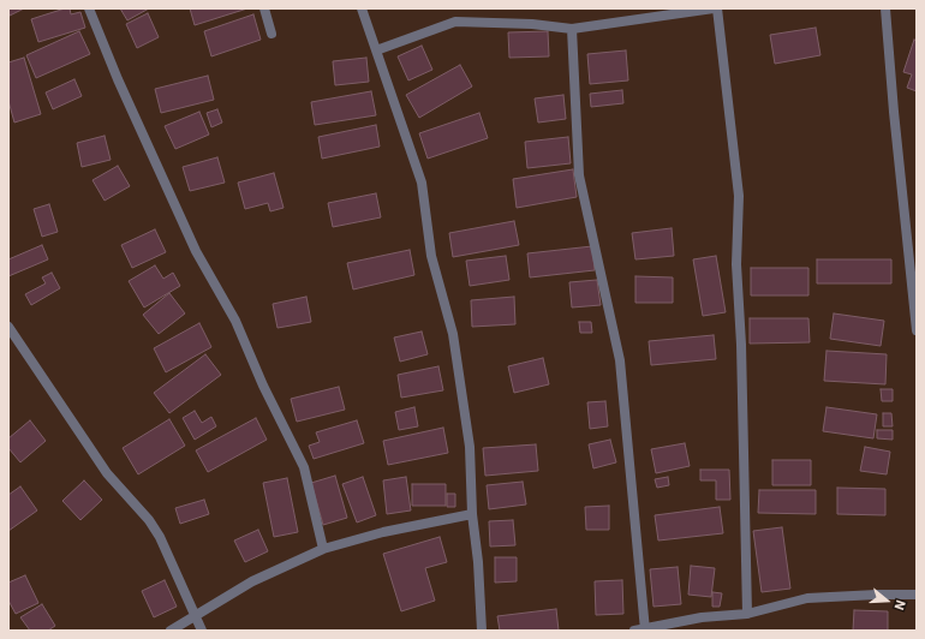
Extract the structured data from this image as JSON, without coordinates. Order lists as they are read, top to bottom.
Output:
{
  "north": "right"
}
